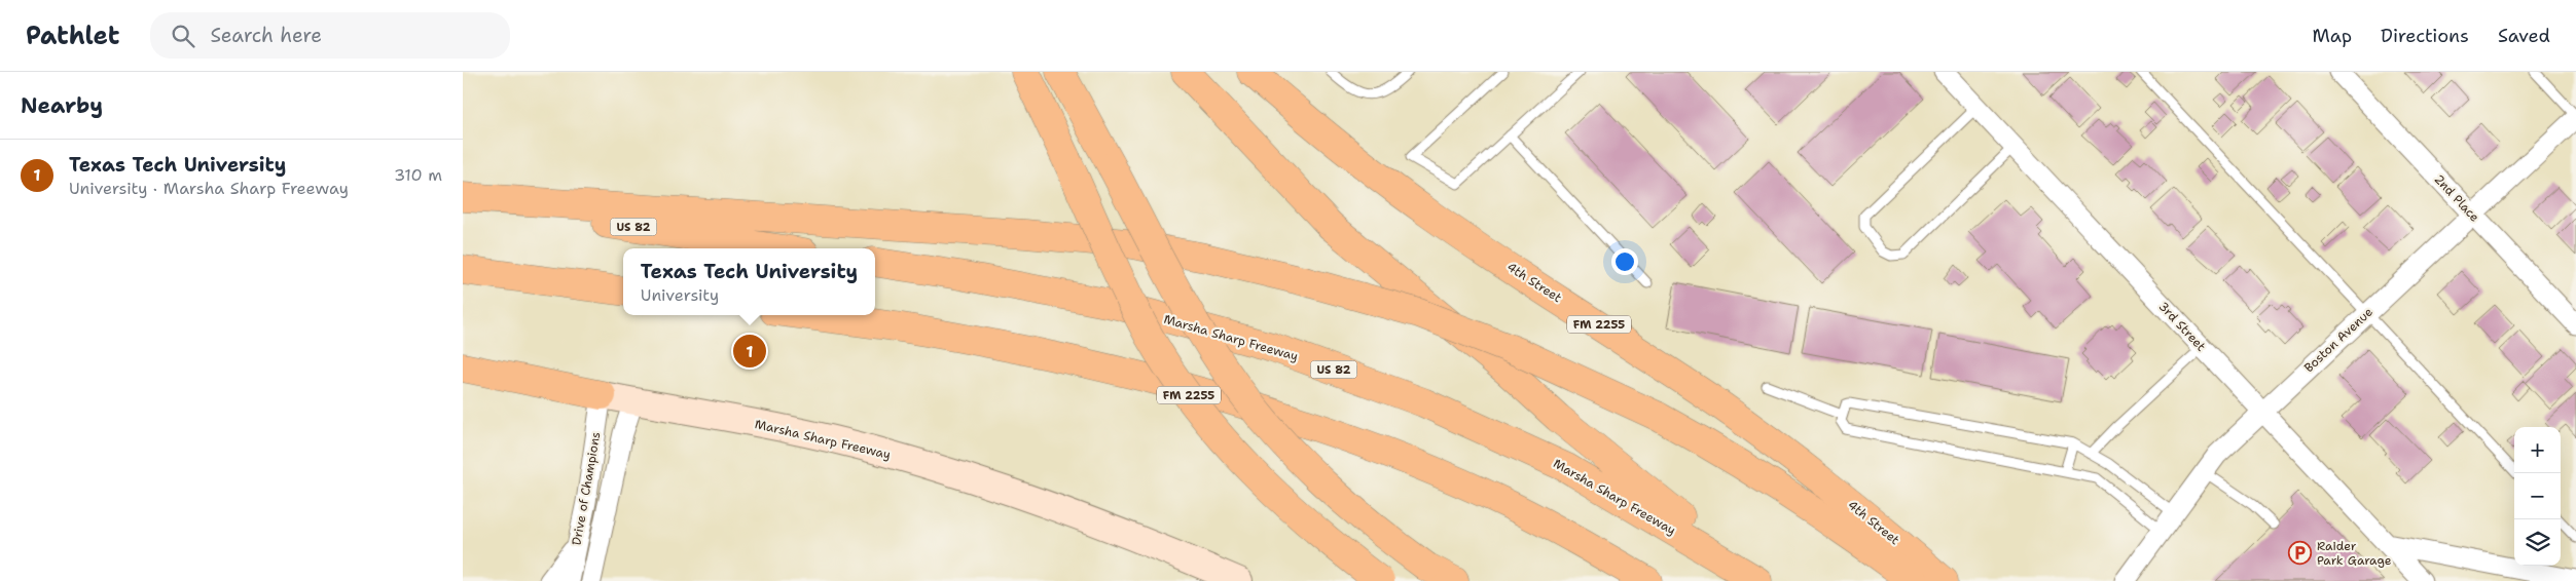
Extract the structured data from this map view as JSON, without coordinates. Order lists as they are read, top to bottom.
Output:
{
  "streets": {
    "main road": [
      "US 82",
      "4th Street",
      "FM 2255",
      "Marsha Sharp Freeway"
    ],
    "street": [
      "2nd Place",
      "3rd Street",
      "Boston Avenue",
      "Drive of Champions"
    ]
  },
  "crossings": [
    ["2nd Place", "Boston Avenue"],
    ["3rd Street", "Boston Avenue"],
    ["Marsha Sharp Freeway", "Drive of Champions"]
  ],
  "places": {
    "parking": ["Raider Park Garage"]
  },
  "page": {
    "header": "Pathlet",
    "search": "Search here",
    "nav": ["Map", "Directions", "Saved"],
    "heading": "Nearby",
    "list": [
      {
        "mark": "1",
        "name": "Texas Tech University",
        "note": "University · Marsha Sharp Freeway",
        "value": "310 m"
      }
    ],
    "popup": ["Texas Tech University", "University"],
    "pins": "1",
    "map_buttons": ["+", "−"]
  }
}
